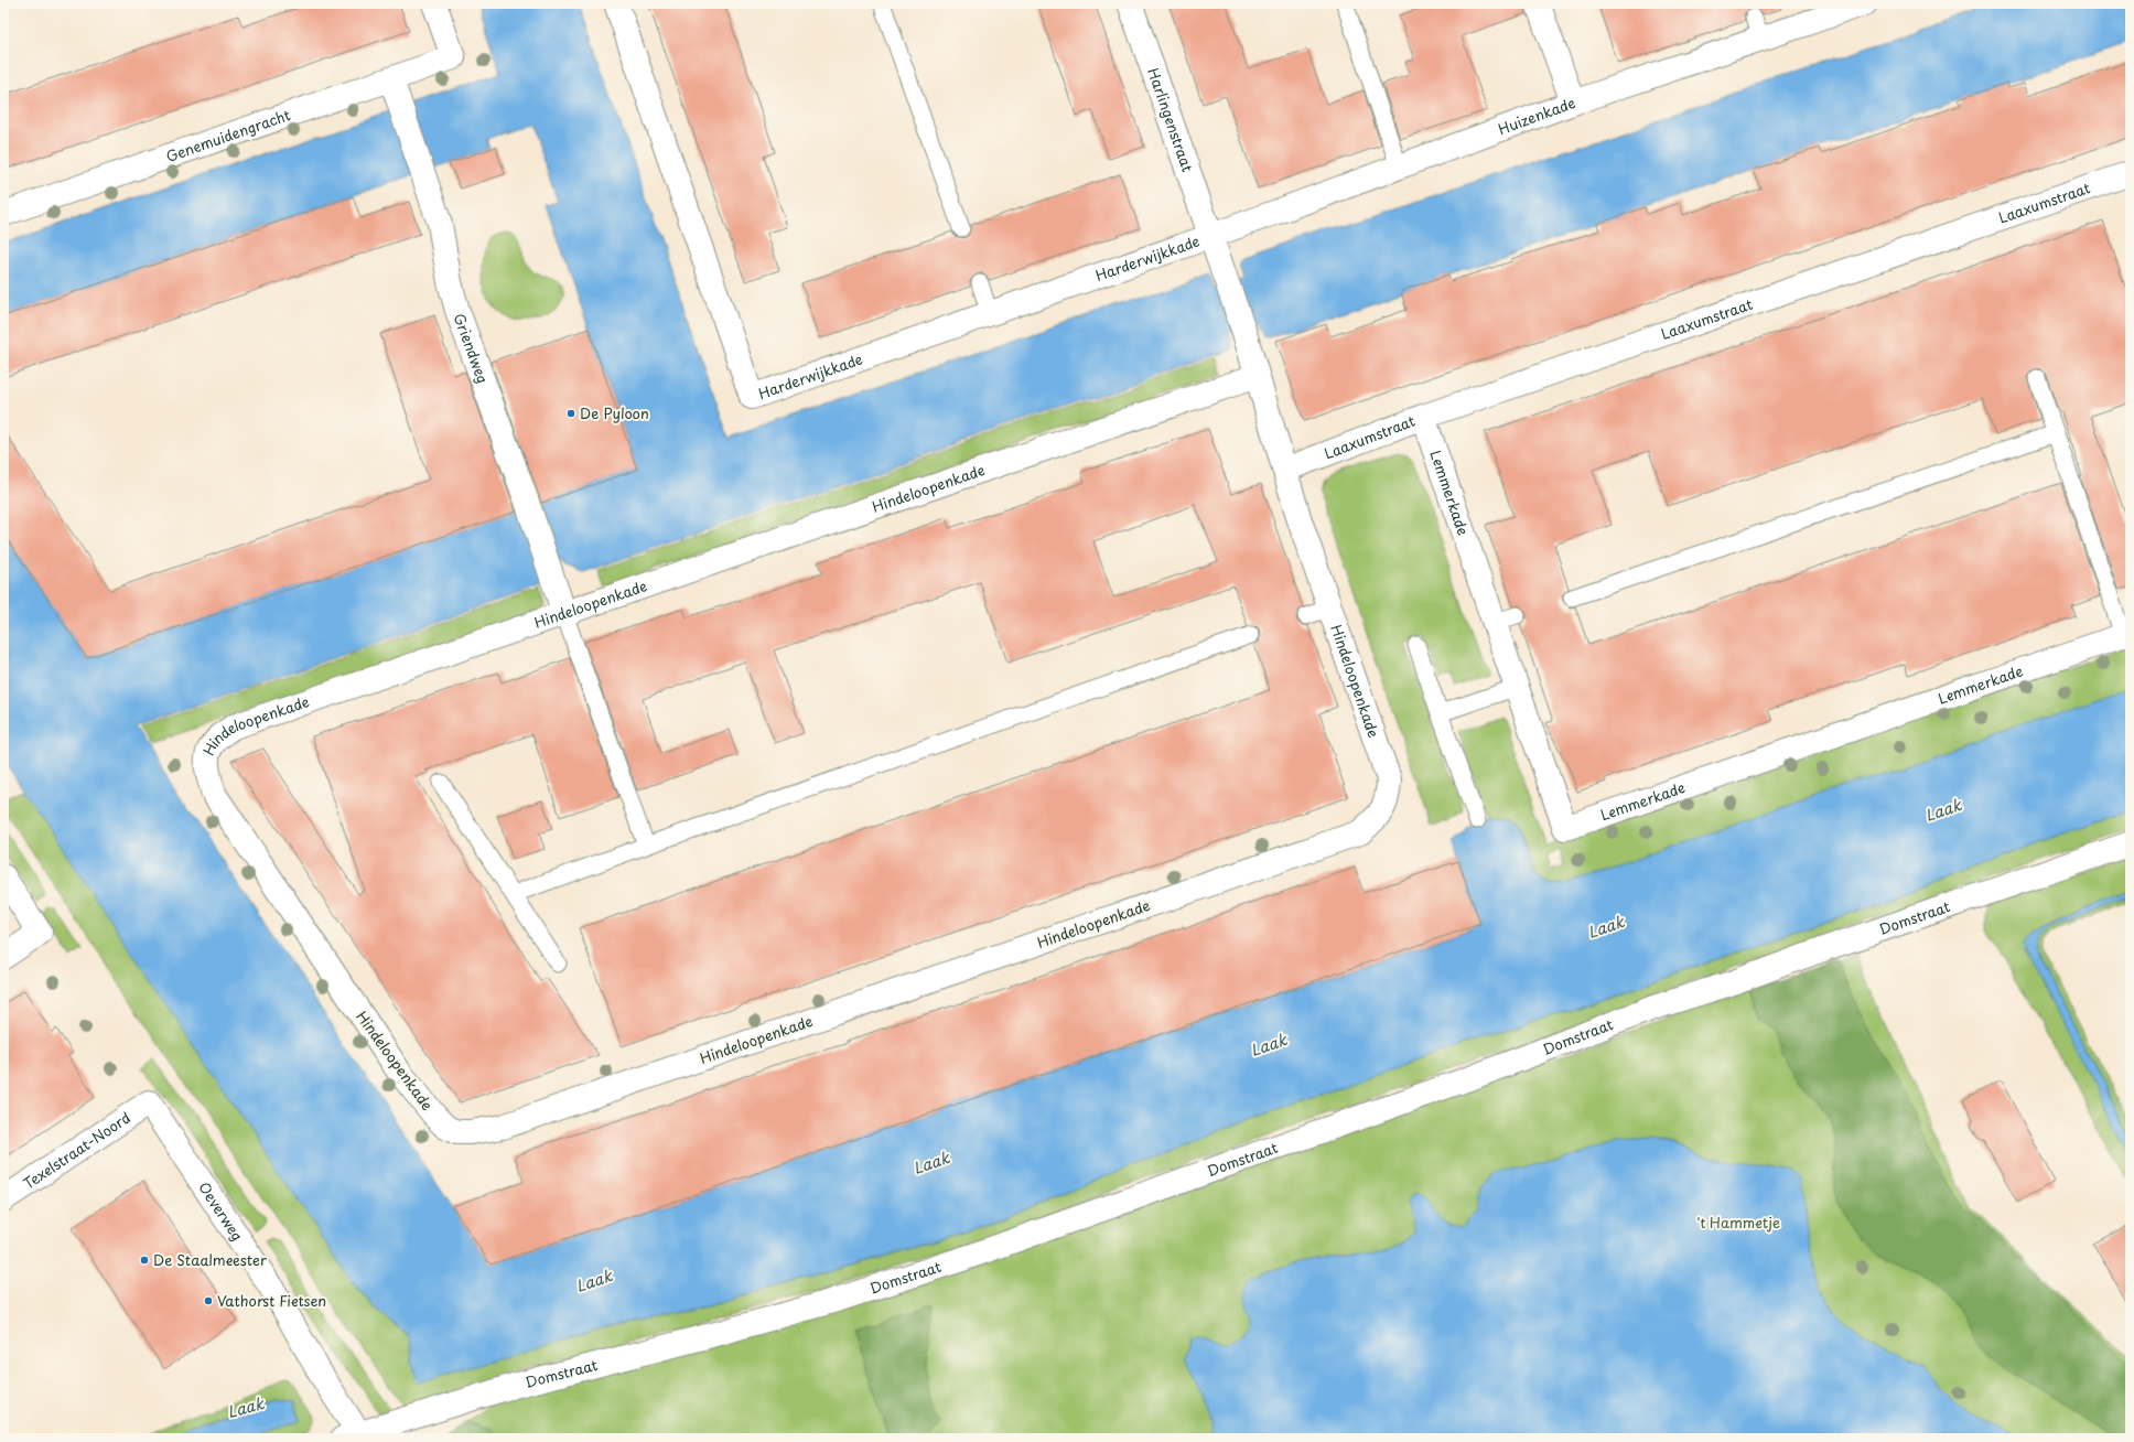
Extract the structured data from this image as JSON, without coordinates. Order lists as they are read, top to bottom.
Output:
{
  "streets": {
    "street": [
      "Huizenkade",
      "Harlingenstraat",
      "Genemuidengracht",
      "Laaxumstraat",
      "Harderwijkkade",
      "Griendweg",
      "Hindeloopenkade",
      "Lemmerkade",
      "Domstraat",
      "Texelstraat-Noord",
      "Oeverweg"
    ]
  },
  "crossings": [
    ["Huizenkade", "Harlingenstraat"],
    ["Huizenkade", "Harderwijkkade"],
    ["Huizenkade", "Hindeloopenkade"],
    ["Harlingenstraat", "Harderwijkkade"],
    ["Harlingenstraat", "Hindeloopenkade"],
    ["Genemuidengracht", "Griendweg"],
    ["Laaxumstraat", "Hindeloopenkade"],
    ["Laaxumstraat", "Lemmerkade"],
    ["Harderwijkkade", "Hindeloopenkade"],
    ["Griendweg", "Hindeloopenkade"],
    ["Domstraat", "Oeverweg"],
    ["Texelstraat-Noord", "Oeverweg"]
  ],
  "water": ["Laak"],
  "parks": ["'t Hammetje"],
  "places": ["De Pyloon", "De Staalmeester", "Vathorst Fietsen"]
}
